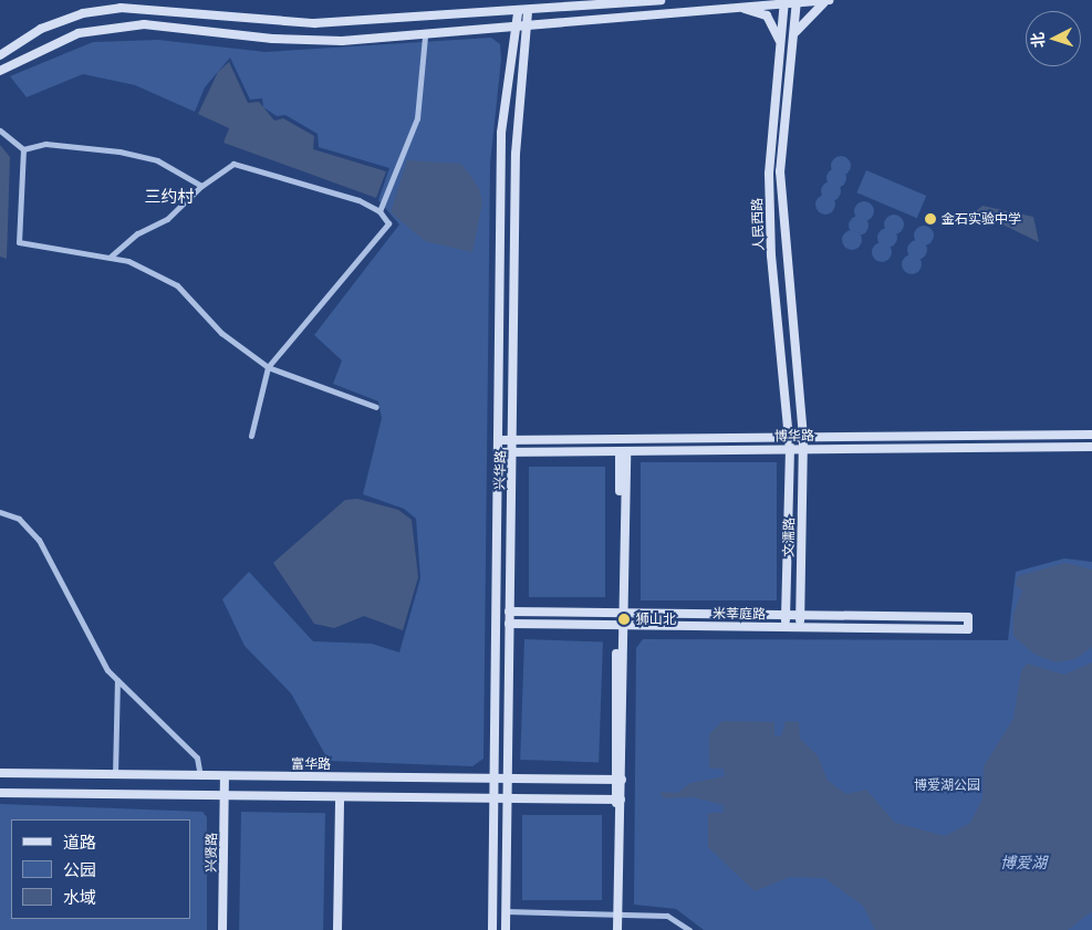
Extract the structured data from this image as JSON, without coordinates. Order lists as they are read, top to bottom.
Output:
{
  "streets": {
    "street": [
      "人民西路",
      "博华路",
      "兴华路",
      "文濡路",
      "米莘庭路",
      "富华路",
      "兴贤路"
    ]
  },
  "crossings": [
    ["人民西路", "博华路"],
    ["人民西路", "文濡路"],
    ["博华路", "兴华路"],
    ["博华路", "文濡路"],
    ["兴华路", "米莘庭路"],
    ["兴华路", "富华路"],
    ["文濡路", "米莘庭路"],
    ["富华路", "兴贤路"]
  ],
  "districts": ["三约村"],
  "water": ["博爱湖"],
  "parks": ["博爱湖公园"],
  "places": ["金石实验中学", "狮山北"],
  "legend": ["道路", "公园", "水域"],
  "north": "left"
}
